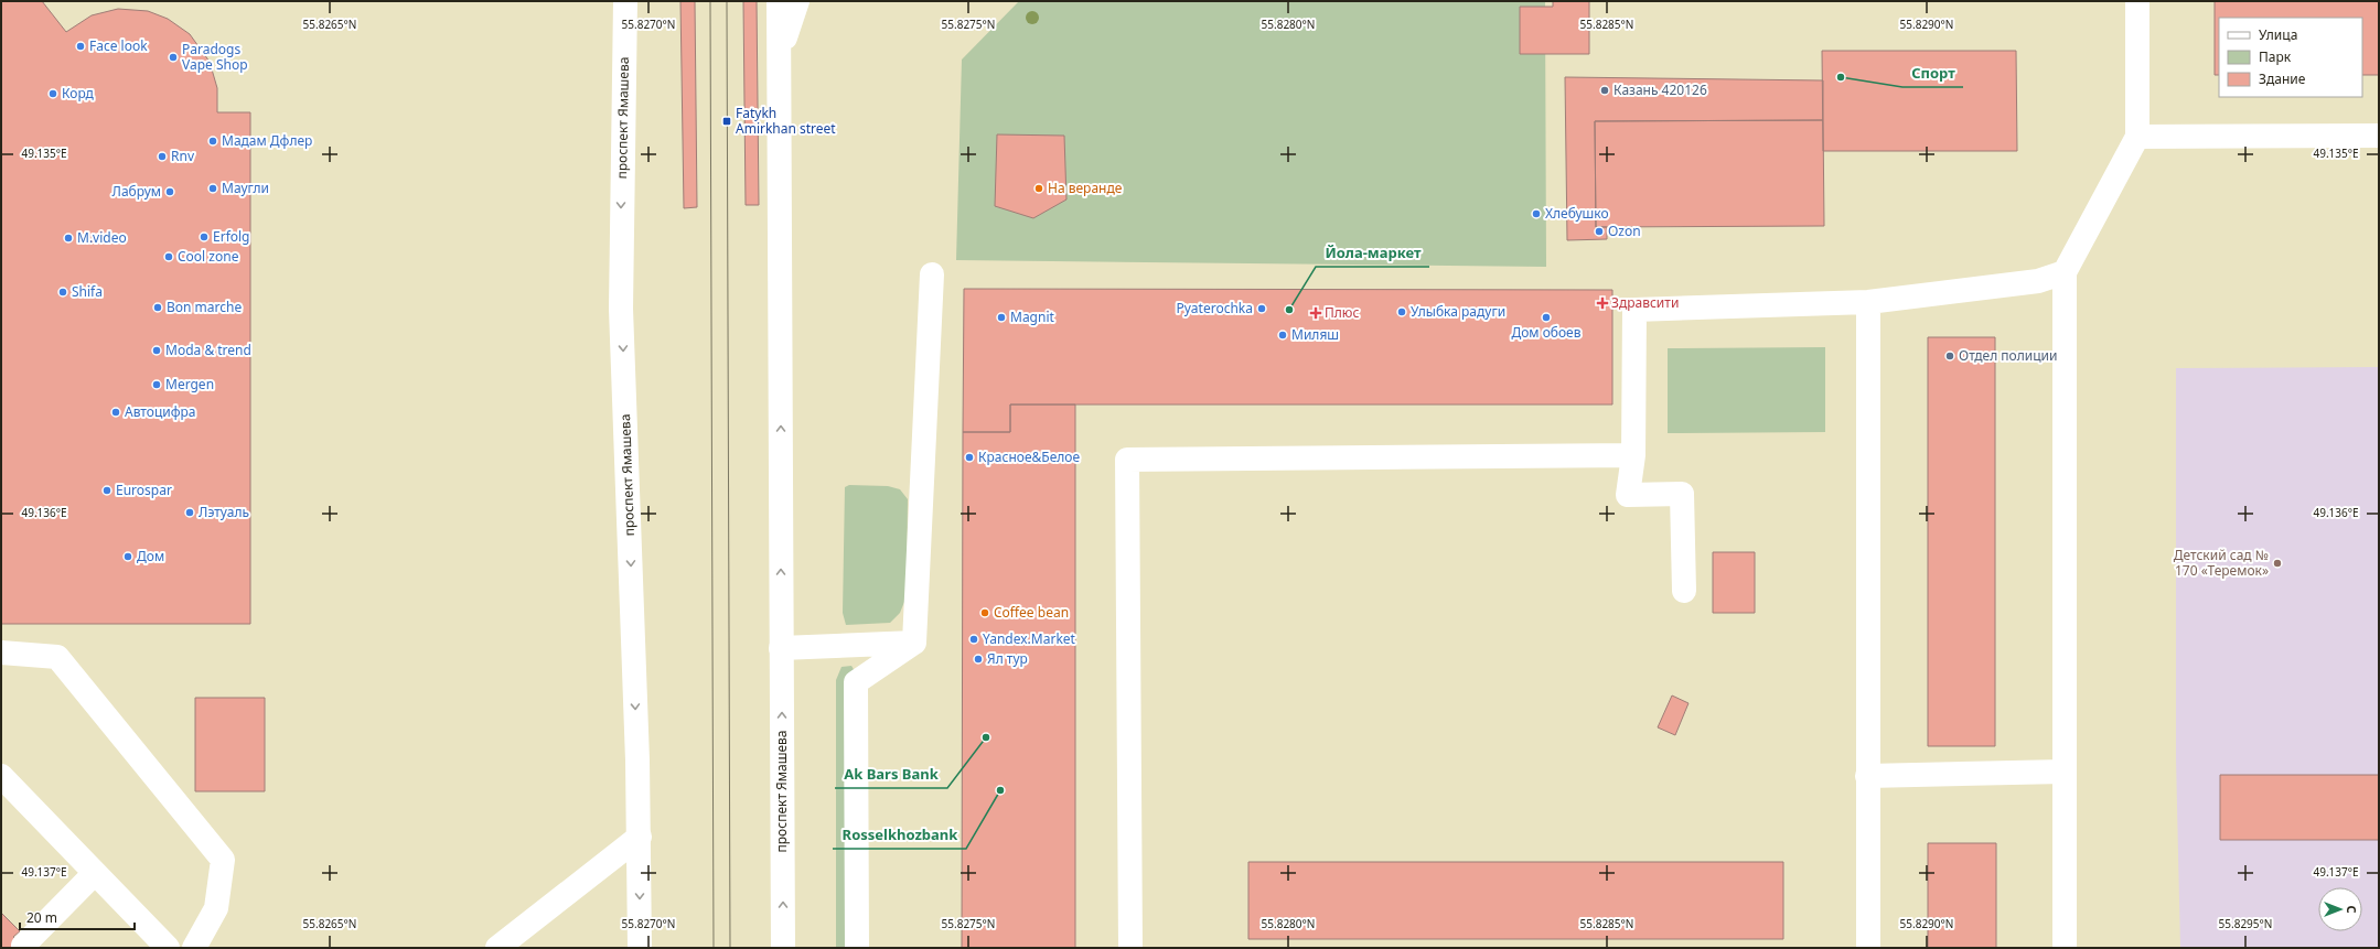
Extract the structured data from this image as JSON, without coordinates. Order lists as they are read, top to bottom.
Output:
{
  "streets": {
    "main road": ["проспект Ямашева"]
  },
  "places": {
    "other": [
      "Face look",
      "Paradogs Vape Shop",
      "Спорт",
      "Казань 420126",
      "Корд",
      "Мадам Дфлер",
      "Rnv",
      "Маугли",
      "На веранде",
      "Лабрум",
      "Хлебушко",
      "Ozon",
      "Erfolg",
      "M.video",
      "Cool zone",
      "Shifa",
      "Bon marche",
      "Pyaterochka",
      "Йола-маркет",
      "Улыбка радуги",
      "Magnit",
      "Дом обоев",
      "Миляш",
      "Moda & trend",
      "Отдел полиции",
      "Mergen",
      "Автоцифра",
      "Красное&Белое",
      "Eurospar",
      "Лэтуаль",
      "Дом",
      "Детский сад № 170 «Теремок»",
      "Coffee bean",
      "Yandex.Market",
      "Ял тур",
      "Ak Bars Bank",
      "Rosselkhozbank"
    ],
    "transit": ["Fatykh Amirkhan street"],
    "health": ["Здравсити", "Плюс"]
  },
  "legend": ["Улица", "Парк", "Здание"],
  "scale_bar": "20 m",
  "north": "right",
  "coordinates": [
    "55.8265°N",
    "55.8270°N",
    "55.8275°N",
    "55.8280°N",
    "55.8285°N",
    "55.8290°N",
    "49.135°E",
    "49.136°E",
    "49.137°E",
    "55.8295°N"
  ]
}
